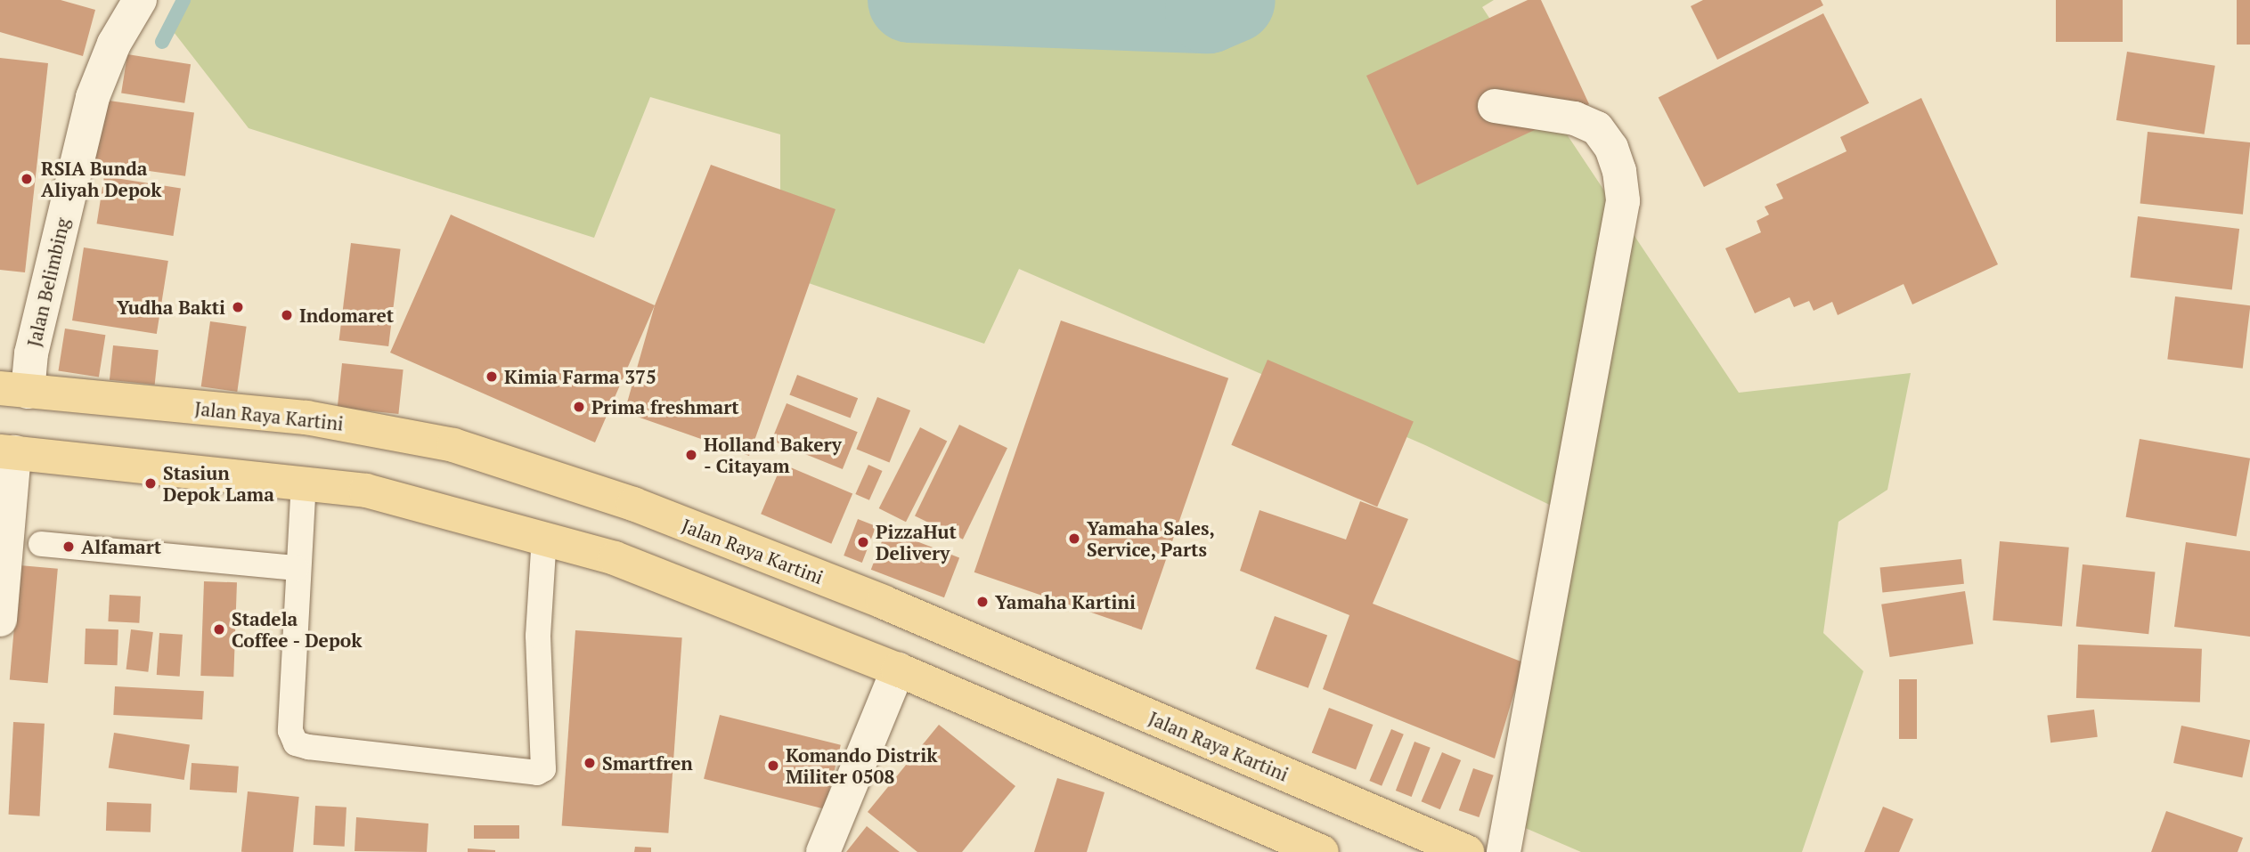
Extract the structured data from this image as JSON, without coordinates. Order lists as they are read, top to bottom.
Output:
{
  "streets": {
    "main road": ["Jalan Raya Kartini"],
    "street": ["Jalan Belimbing"]
  },
  "crossings": [
    ["Jalan Belimbing", "Jalan Raya Kartini"]
  ],
  "places": [
    "RSIA Bunda Aliyah Depok",
    "Yudha Bakti",
    "Indomaret",
    "Kimia Farma 375",
    "Prima freshmart",
    "Holland Bakery - Citayam",
    "Stasiun Depok Lama",
    "Yamaha Sales, Service, Parts",
    "PizzaHut Delivery",
    "Alfamart",
    "Yamaha Kartini",
    "Stadela Coffee - Depok",
    "Smartfren",
    "Komando Distrik Militer 0508"
  ]
}
